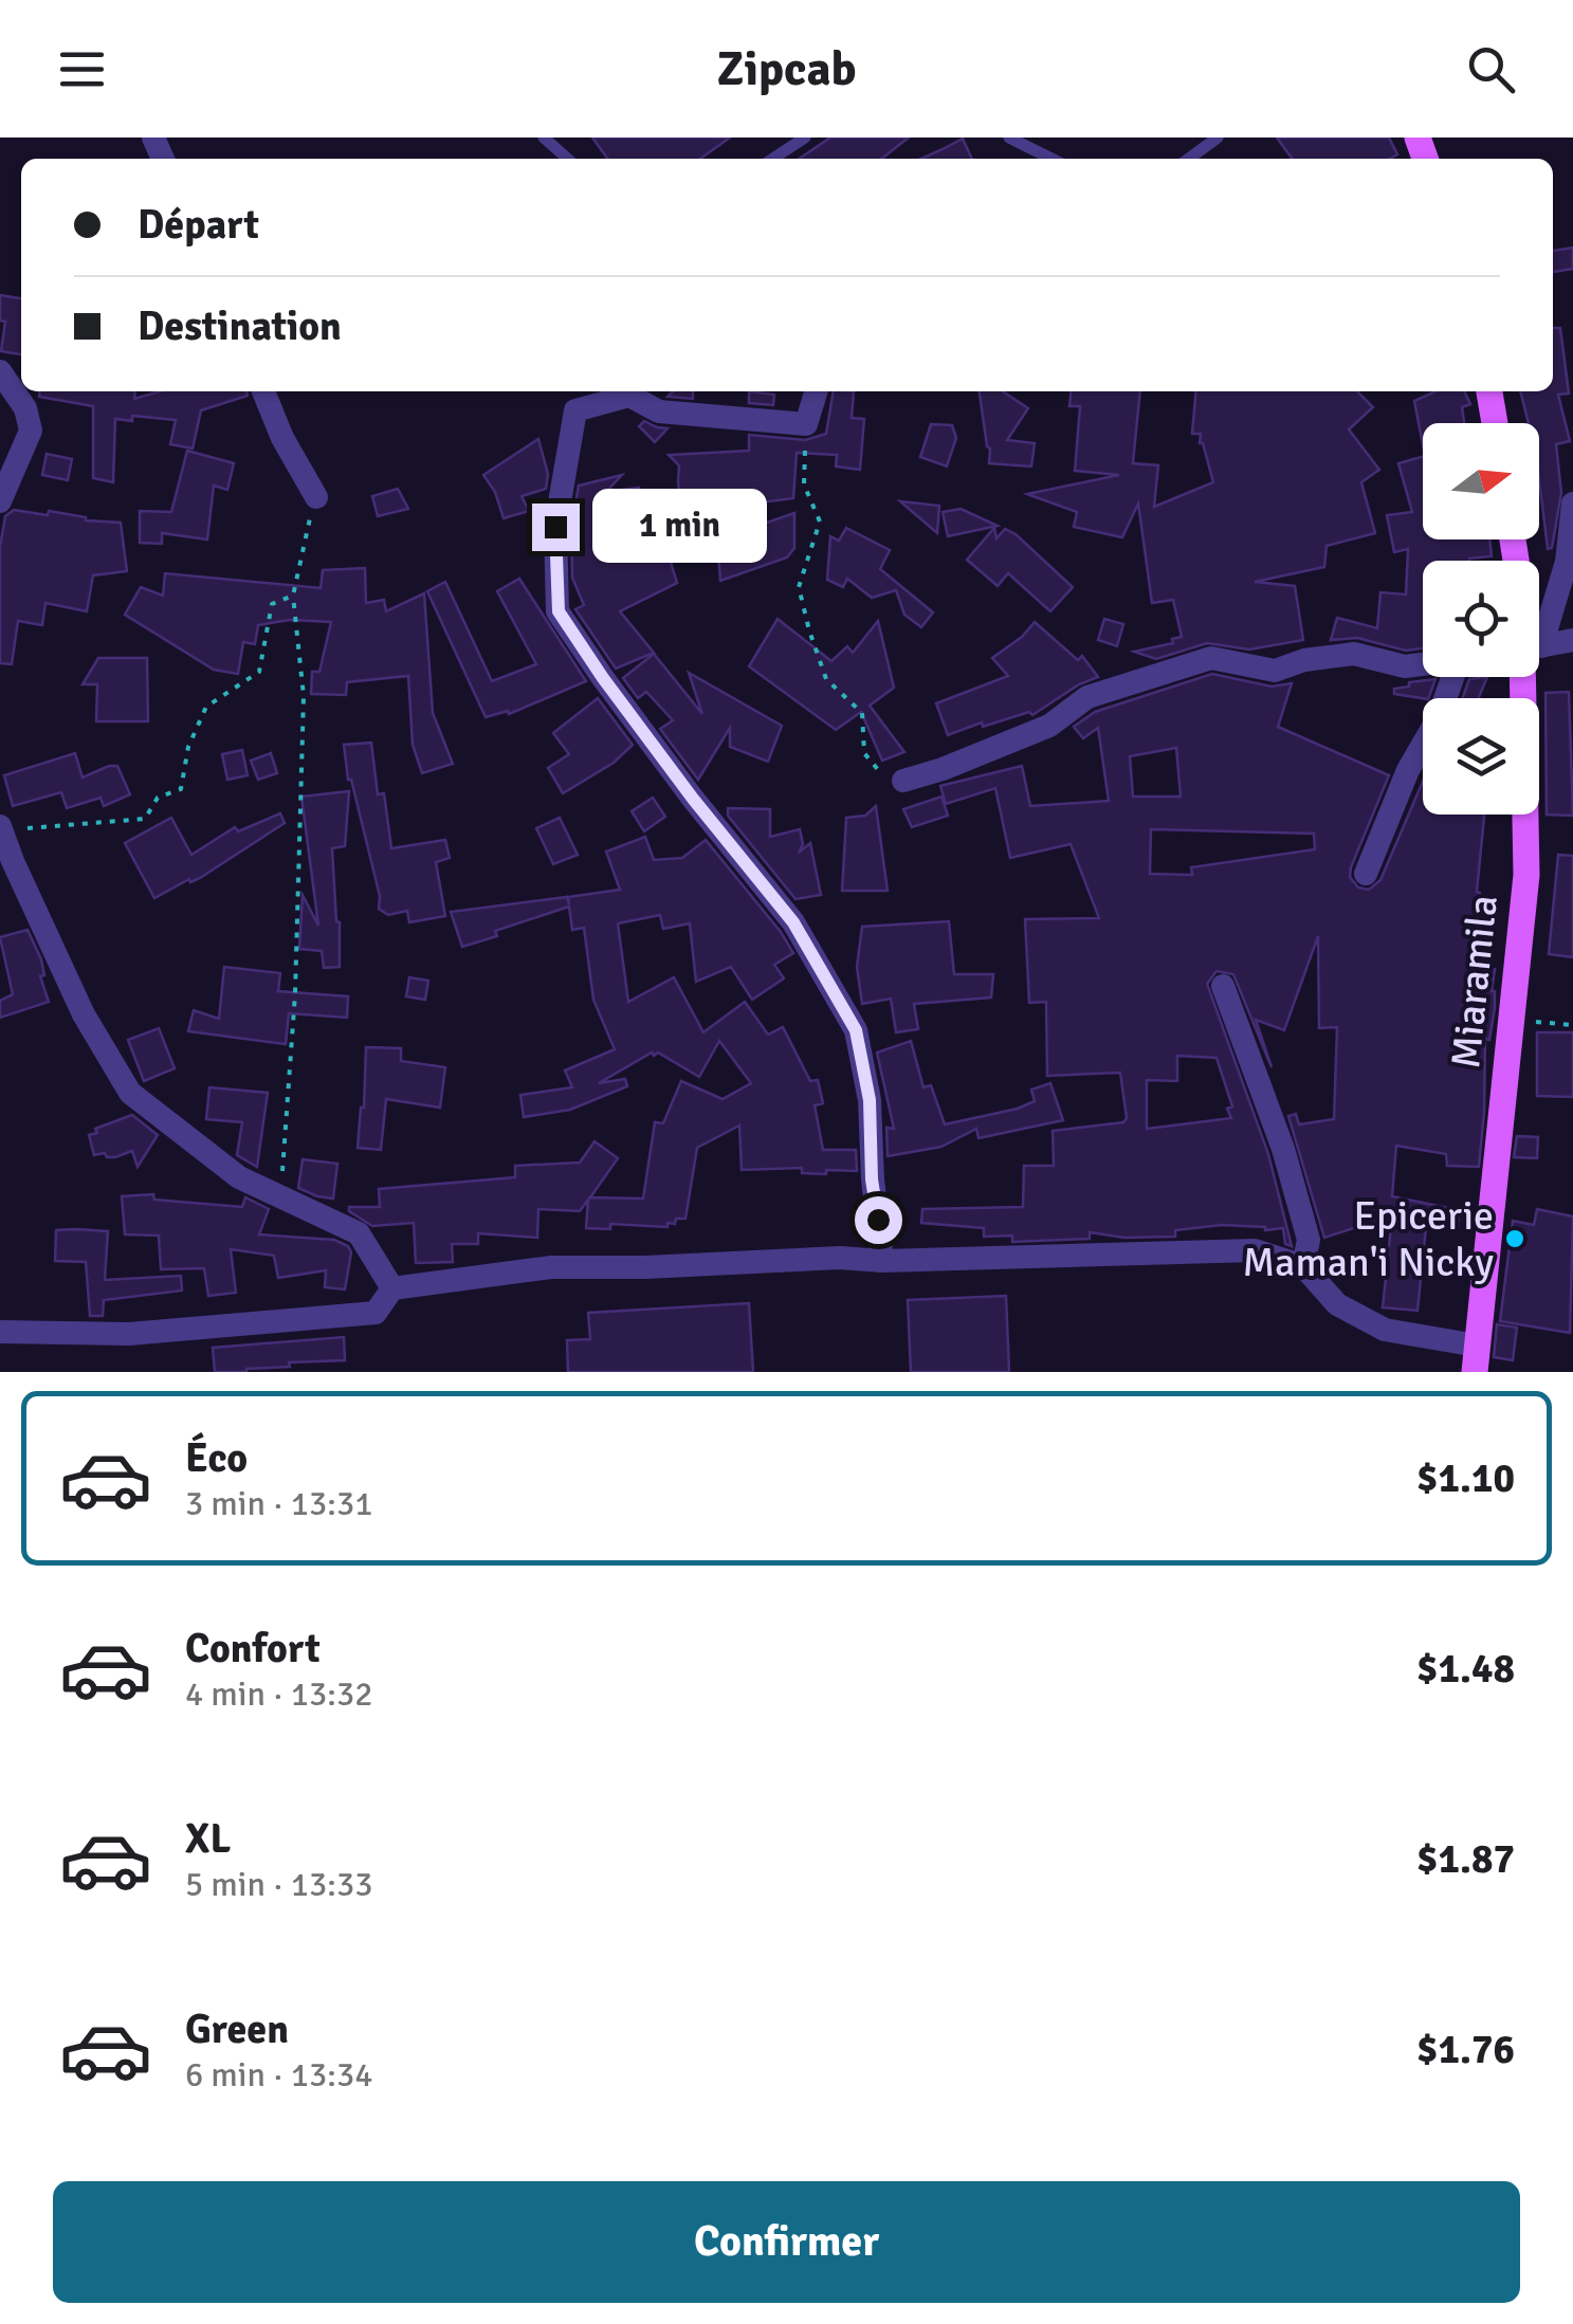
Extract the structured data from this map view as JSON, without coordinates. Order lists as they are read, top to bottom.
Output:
{
  "streets": {
    "main road": ["Miaramila"]
  },
  "places": ["Epicerie Maman'i Nicky"],
  "north": "right",
  "page": {
    "header": "Zipcab",
    "banner": ["Départ", "Destination"],
    "bubble": "1 min",
    "list": [
      {
        "name": "Éco",
        "note": "3 min · 13:31",
        "value": "$1.10"
      },
      {
        "name": "Confort",
        "note": "4 min · 13:32",
        "value": "$1.48"
      },
      {
        "name": "XL",
        "note": "5 min · 13:33",
        "value": "$1.87"
      },
      {
        "name": "Green",
        "note": "6 min · 13:34",
        "value": "$1.76"
      }
    ],
    "buttons": "Confirmer"
  }
}
